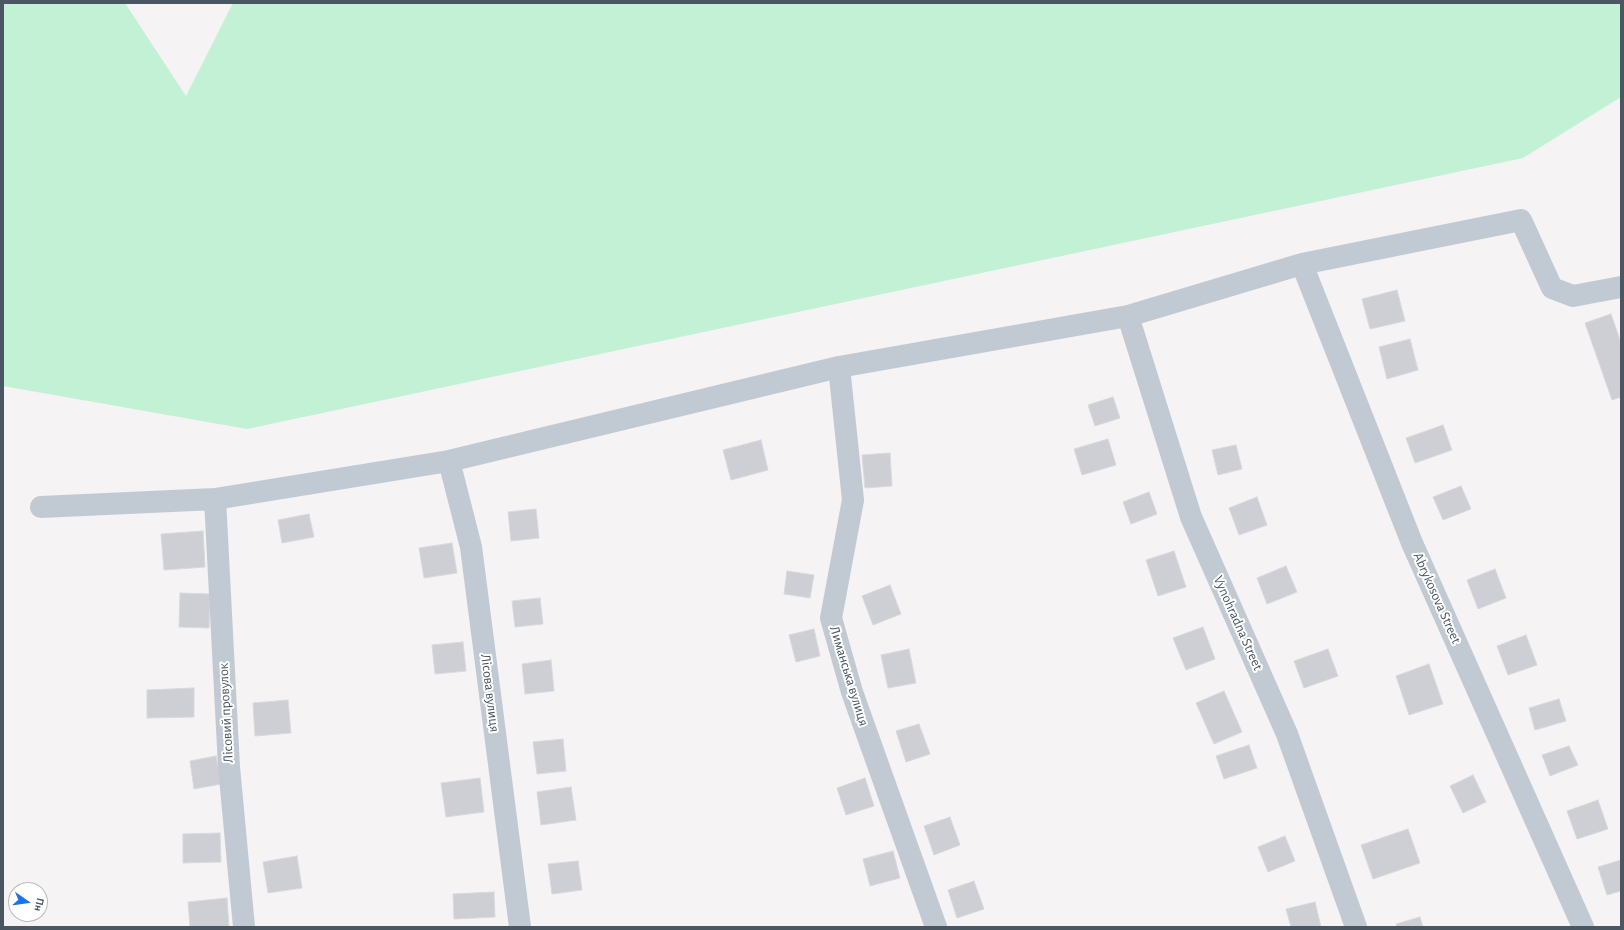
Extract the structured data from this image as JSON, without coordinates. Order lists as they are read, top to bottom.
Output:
{
  "streets": {
    "street": [
      "Abrykosova Street",
      "Vynohradna Street",
      "Лиманська вулиця",
      "Лісова вулиця",
      "Лісовий провулок"
    ]
  },
  "north": "right"
}
